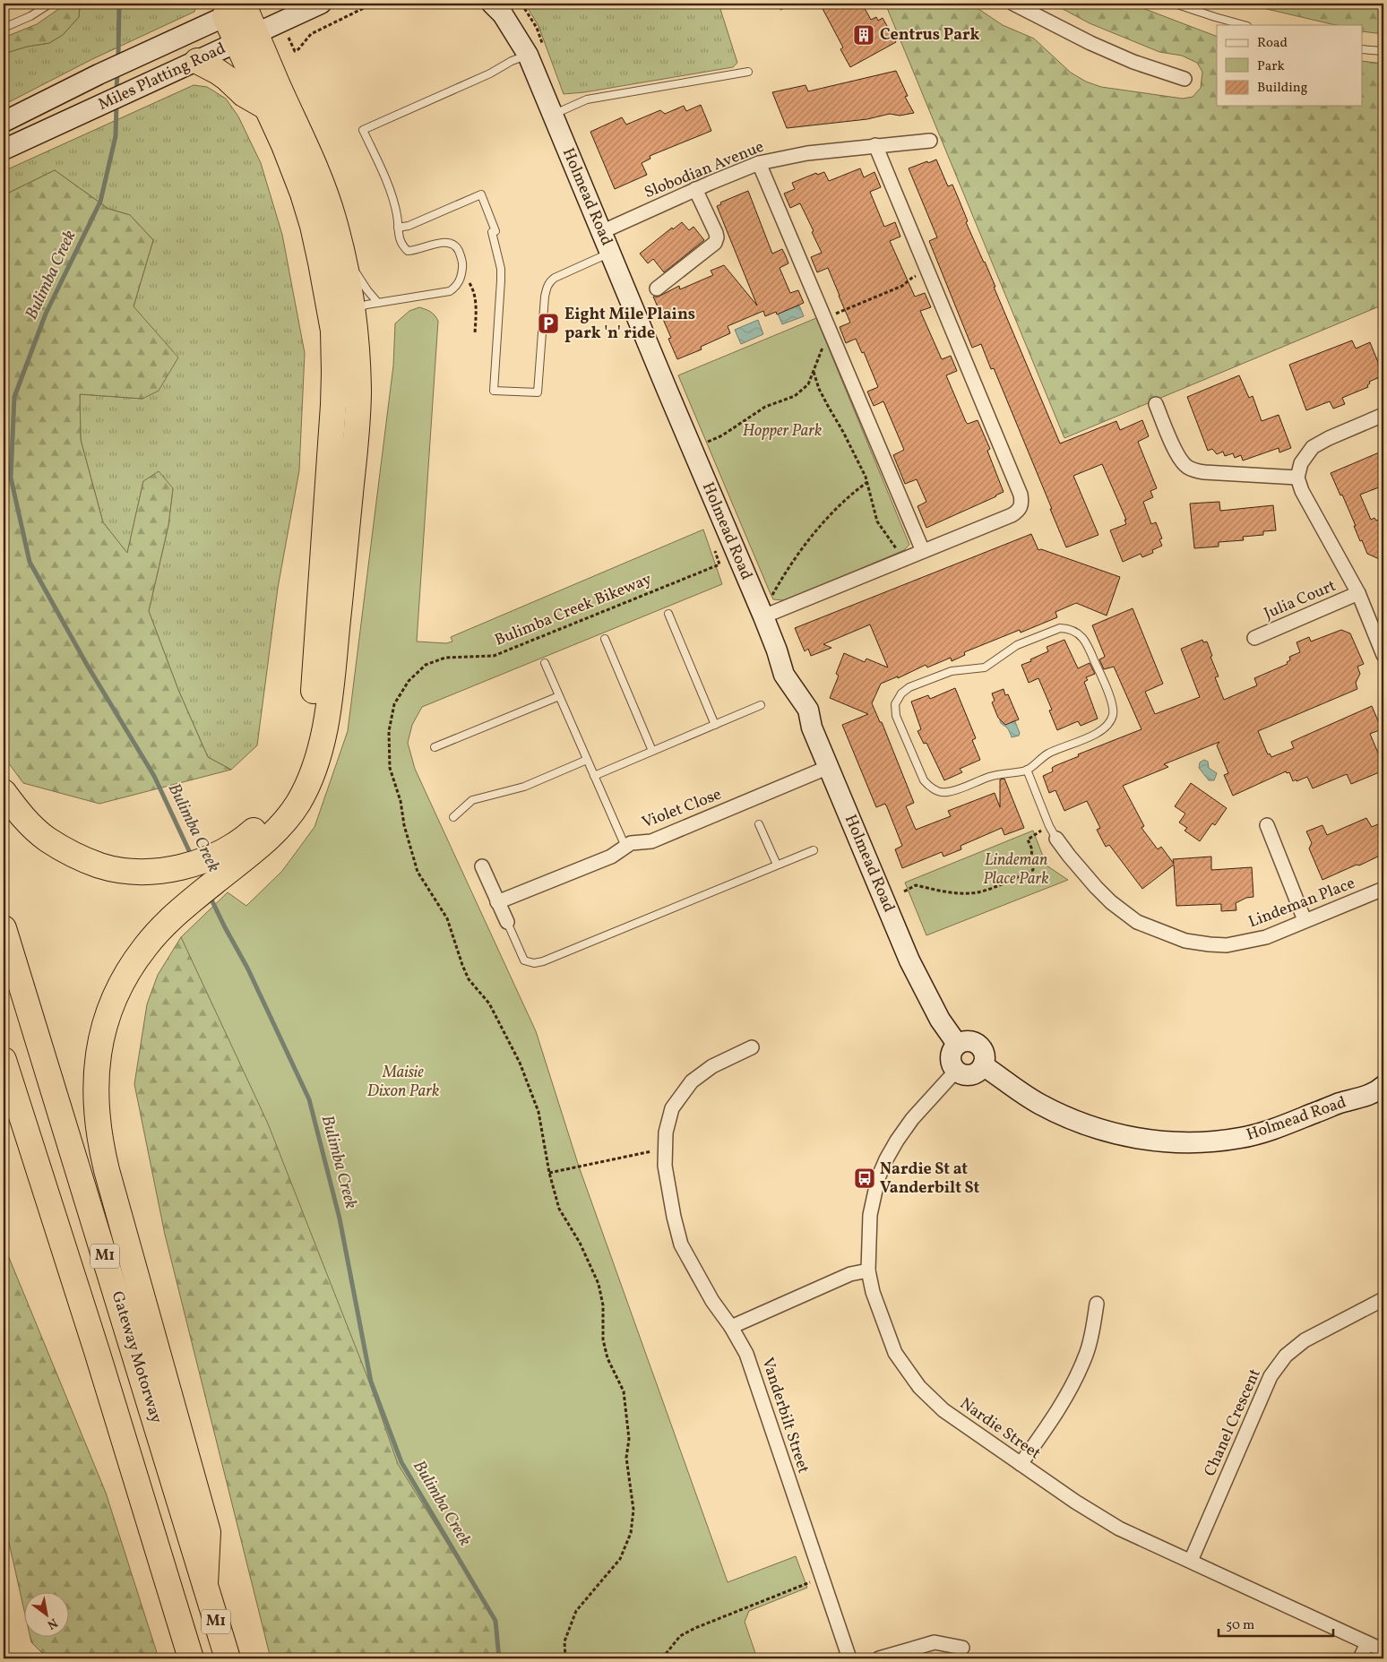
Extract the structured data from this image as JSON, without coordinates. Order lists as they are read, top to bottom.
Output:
{
  "streets": {
    "highway": ["M1", "Gateway Motorway"],
    "street": [
      "Miles Platting Road",
      "Slobodian Avenue",
      "Holmead Road",
      "Julia Court",
      "Violet Close",
      "Lindeman Place",
      "Vanderbilt Street",
      "Chanel Crescent",
      "Nardie Street"
    ],
    "path": ["Bulimba Creek Bikeway"]
  },
  "crossings": [
    ["Slobodian Avenue", "Holmead Road"],
    ["Holmead Road", "Violet Close"],
    ["Holmead Road", "Nardie Street"],
    ["Chanel Crescent", "Nardie Street"]
  ],
  "water": ["Bulimba Creek"],
  "parks": ["Hopper Park", "Lindeman Place Park", "Maisie Dixon Park"],
  "places": {
    "building": ["Centrus Park"],
    "parking": ["Eight Mile Plains park 'n' ride"],
    "bus stop": ["Nardie St at Vanderbilt St"]
  },
  "legend": ["Road", "Park", "Building"],
  "scale_bar": "50 m",
  "north": "bottom right"
}
